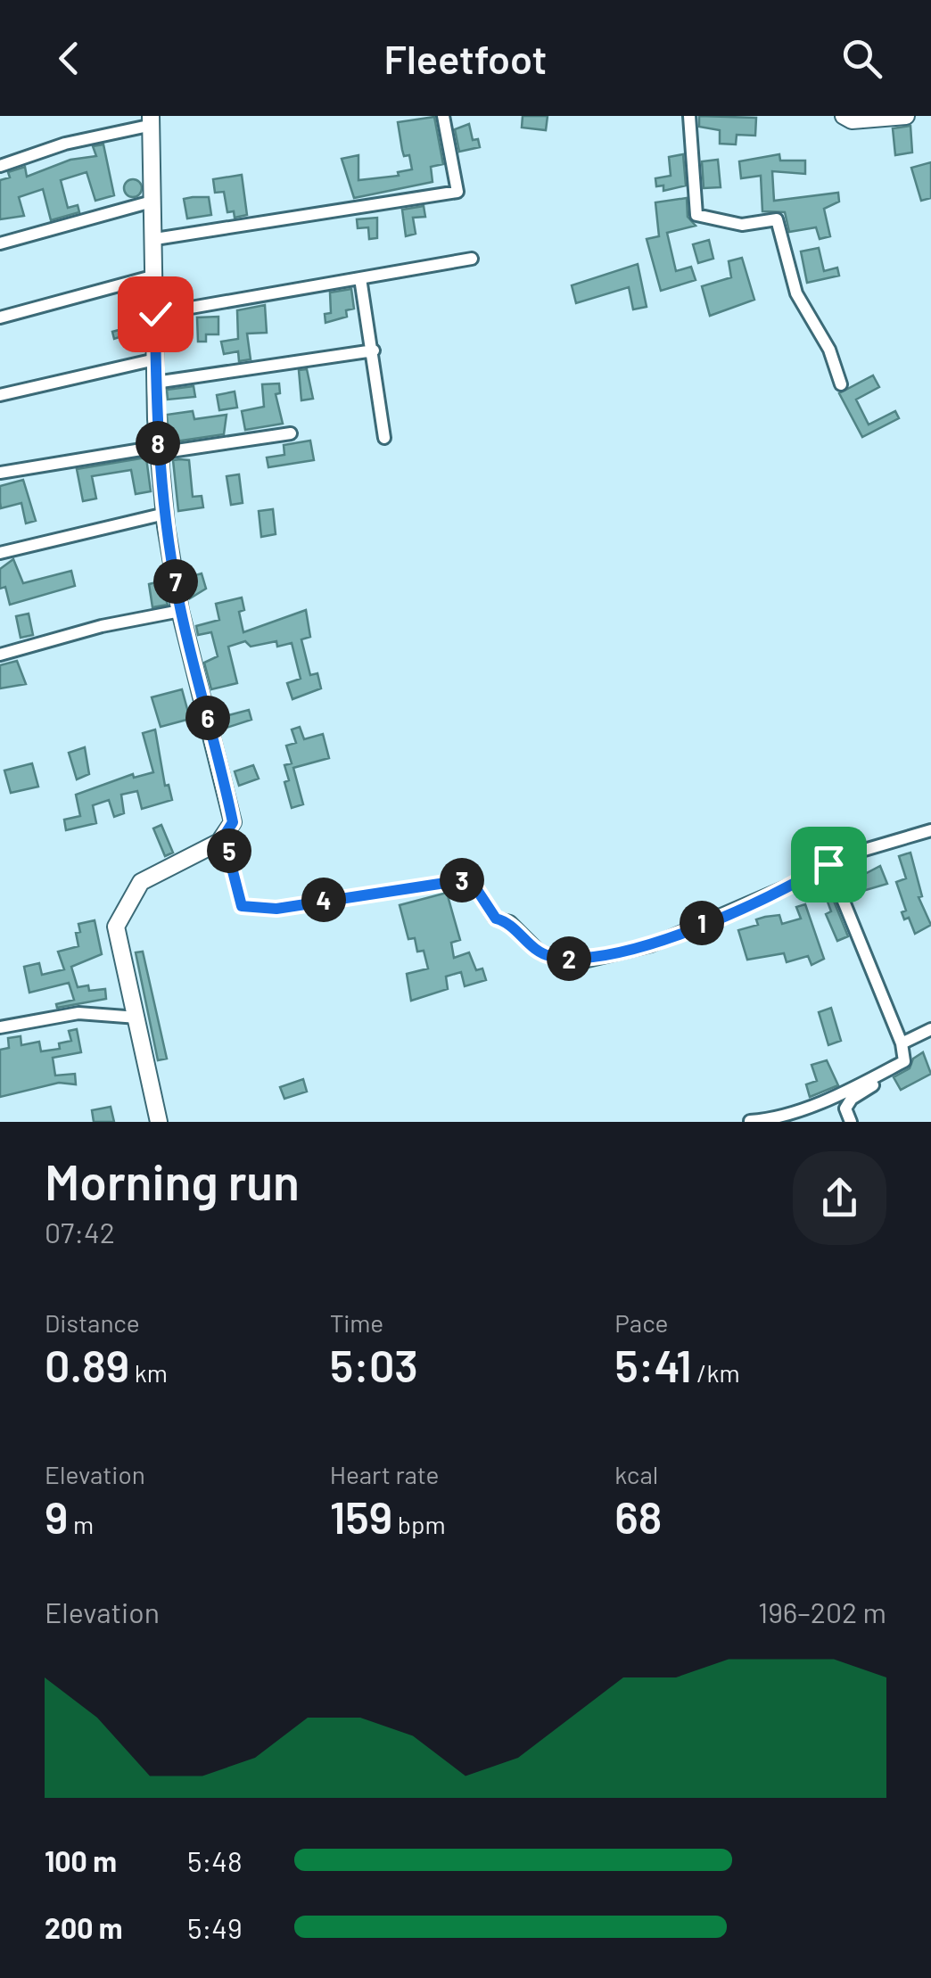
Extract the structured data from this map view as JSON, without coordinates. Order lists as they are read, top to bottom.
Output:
{
  "page": {
    "header": "Fleetfoot",
    "pins": [
      "8",
      "7",
      "6",
      "5",
      "3",
      "4",
      "1",
      "2"
    ],
    "heading": ["Morning run", "07:42"],
    "stats": [
      ["Distance", "0.89 km"],
      ["Time", "5:03"],
      ["Pace", "5:41 /km"],
      ["Elevation", "9 m"],
      ["Heart rate", "159 bpm"],
      ["kcal", "68"]
    ],
    "chart": ["Elevation", "196–202 m"],
    "list": [
      {
        "name": "100 m",
        "note": "5:48"
      },
      {
        "name": "200 m",
        "note": "5:49"
      }
    ]
  }
}
